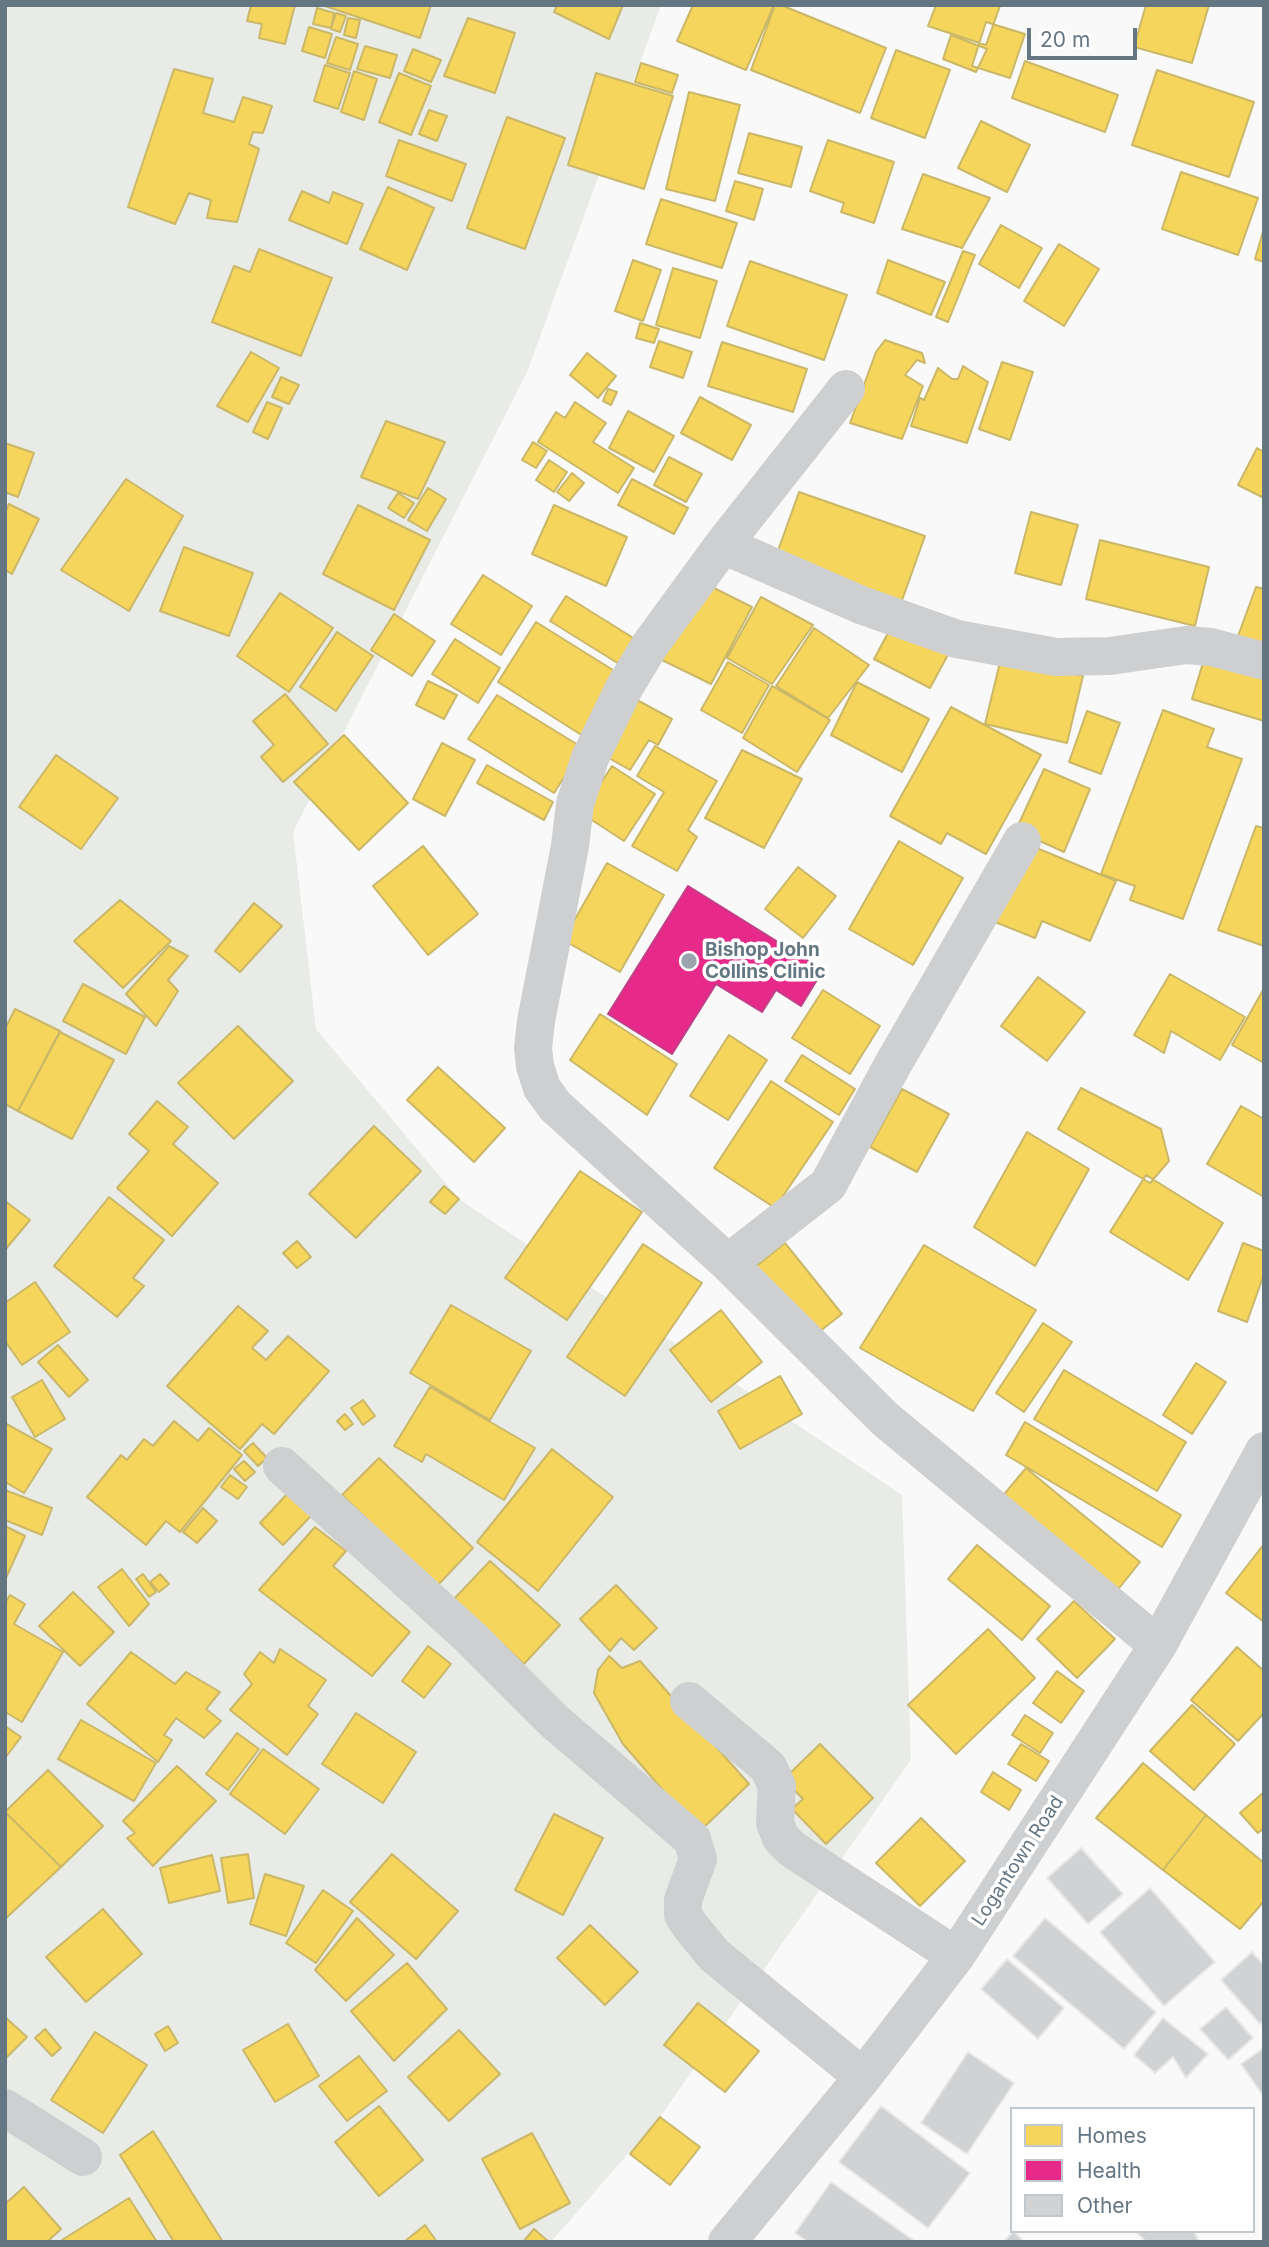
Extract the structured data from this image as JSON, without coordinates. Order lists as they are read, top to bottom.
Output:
{
  "streets": {
    "street": ["Logantown Road"]
  },
  "places": ["Bishop John Collins Clinic"],
  "legend": ["Homes", "Health", "Other"],
  "scale_bar": "20 m"
}
